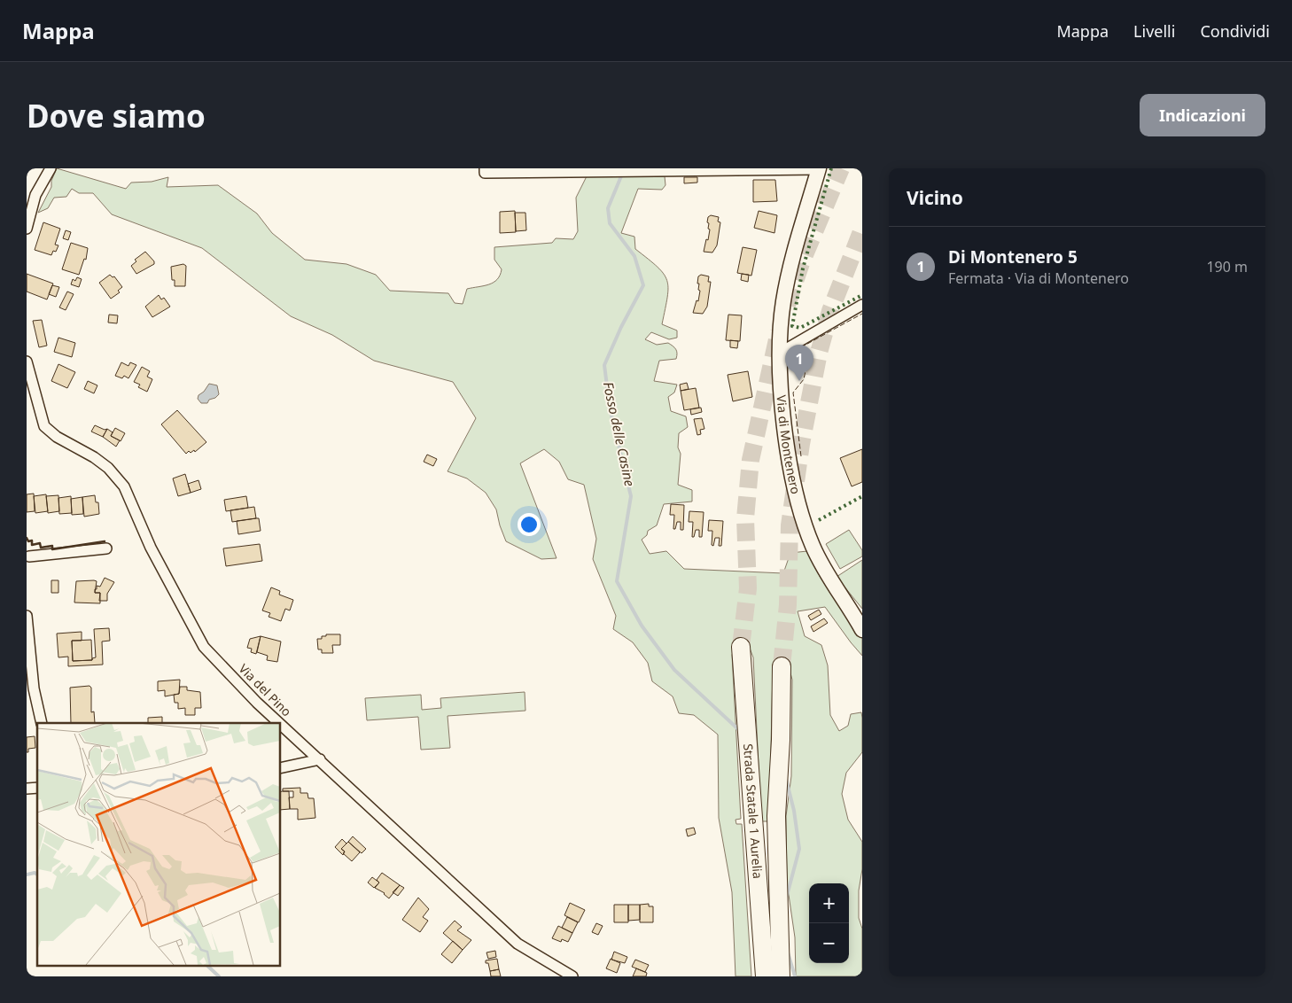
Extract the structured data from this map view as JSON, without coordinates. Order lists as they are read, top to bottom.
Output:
{
  "streets": {
    "highway": ["Strada Statale 1 Aurelia"],
    "street": ["Via di Montenero", "Via del Pino"]
  },
  "water": ["Fosso delle Casine"],
  "page": {
    "header": "Mappa",
    "nav": ["Mappa", "Livelli", "Condividi"],
    "buttons": "Indicazioni",
    "title": "Dove siamo",
    "heading": "Vicino",
    "list": [
      {
        "mark": "1",
        "name": "Di Montenero 5",
        "note": "Fermata · Via di Montenero",
        "value": "190 m"
      }
    ],
    "pins": "1",
    "map_buttons": ["+", "−"]
  }
}
